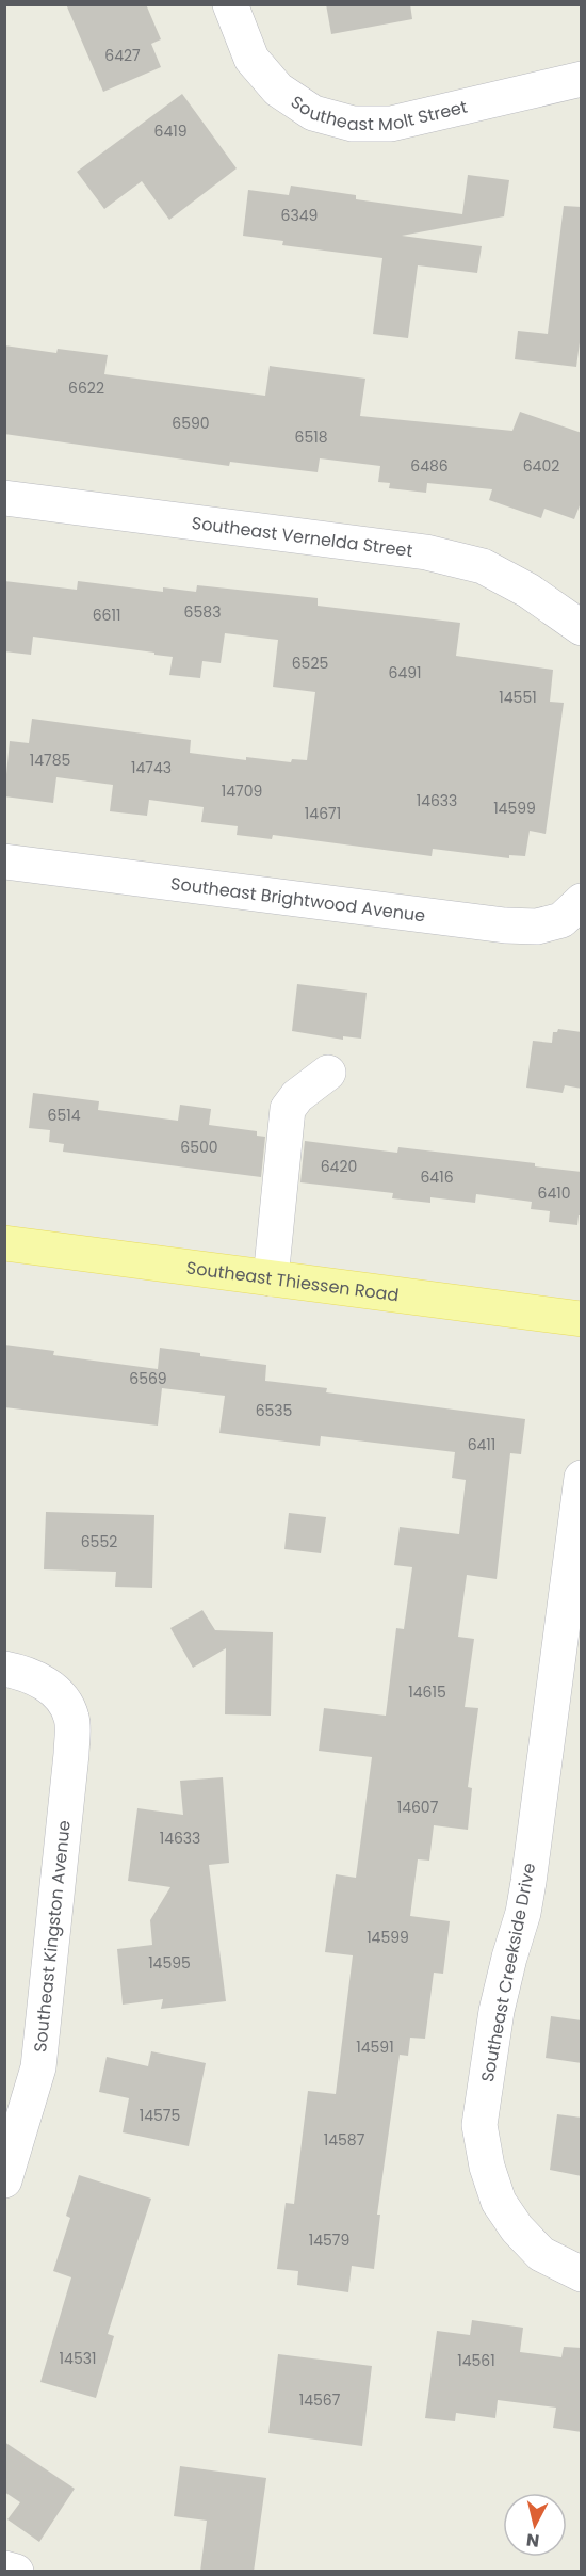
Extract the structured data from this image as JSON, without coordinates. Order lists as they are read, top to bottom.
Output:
{
  "streets": {
    "main road": ["Southeast Thiessen Road"],
    "street": [
      "Southeast Molt Street",
      "Southeast Vernelda Street",
      "Southeast Brightwood Avenue",
      "Southeast Kingston Avenue",
      "Southeast Creekside Drive"
    ]
  },
  "house_numbers": [
    "6427",
    "6419",
    "6349",
    "6622",
    "6590",
    "6518",
    "6486",
    "6402",
    "6583",
    "6611",
    "6525",
    "6491",
    "14551",
    "14785",
    "14743",
    "14709",
    "14633",
    "14599",
    "14671",
    "6514",
    "6500",
    "6420",
    "6416",
    "6410",
    "6569",
    "6535",
    "6411",
    "6552",
    "14615",
    "14607",
    "14633",
    "14599",
    "14595",
    "14591",
    "14575",
    "14587",
    "14579",
    "14531",
    "14561",
    "14567"
  ],
  "north": "bottom"
}
